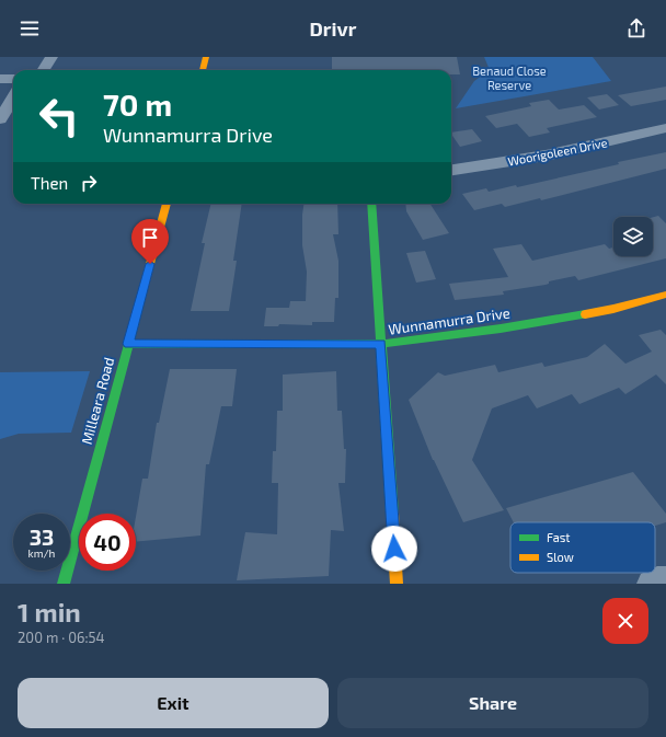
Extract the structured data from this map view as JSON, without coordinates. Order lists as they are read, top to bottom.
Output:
{
  "streets": {
    "street": ["Woorigoleen Drive", "Wunnamurra Drive", "Milleara Road"]
  },
  "crossings": [
    ["Wunnamurra Drive", "Milleara Road"]
  ],
  "parks": ["Benaud Close Reserve"],
  "legend": ["Fast", "Slow"],
  "page": {
    "header": "Drivr",
    "turn": ["70 m", "Wunnamurra Drive"],
    "then": "Then",
    "speed": "33 km/h",
    "limit": "40",
    "heading": ["1 min", "200 m · 06:54"],
    "buttons": ["Exit", "Share"]
  }
}
